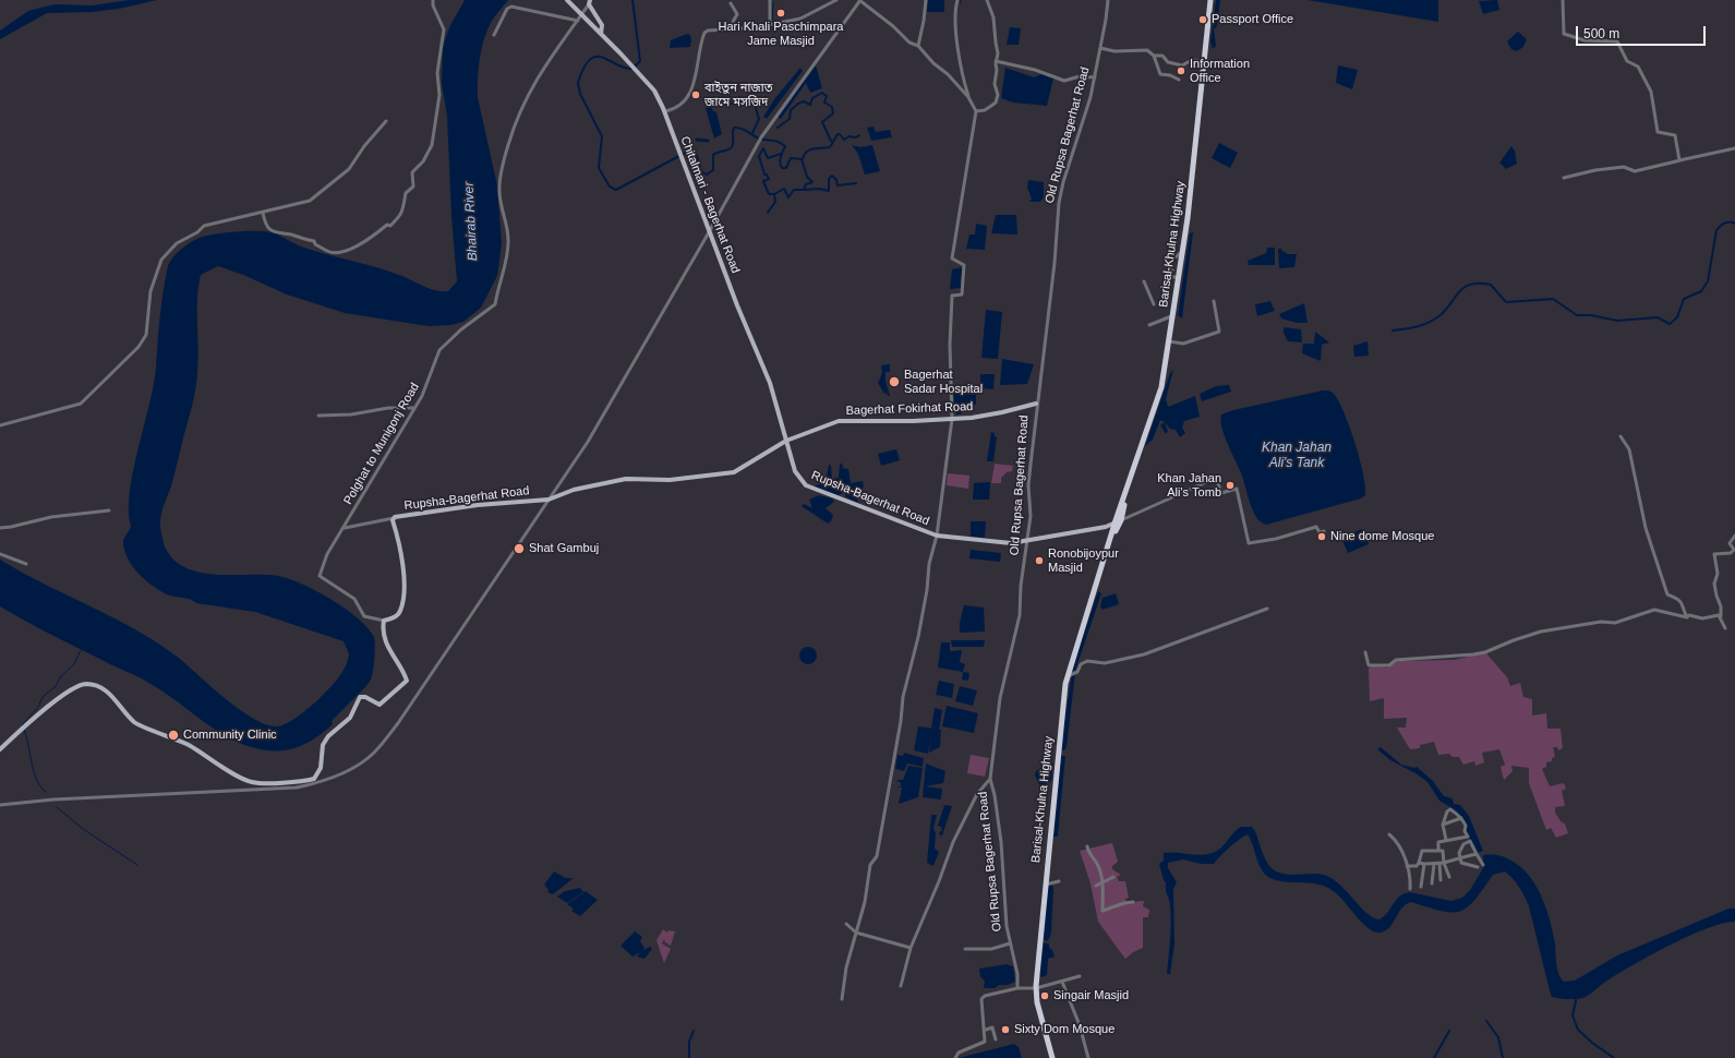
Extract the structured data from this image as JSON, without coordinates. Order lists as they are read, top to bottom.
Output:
{
  "streets": {
    "highway": ["Barisal-Khulna Highway"],
    "main road": ["Chitalmari - Bagerhat Road", "Bagerhat Fokirhat Road", "Rupsha-Bagerhat Road"],
    "street": ["Old Rupsa Bagerhat Road", "Polghat to Munigonj Road"]
  },
  "crossings": [
    ["Old Rupsa Bagerhat Road", "Bagerhat Fokirhat Road"],
    ["Old Rupsa Bagerhat Road", "Rupsha-Bagerhat Road"],
    ["Chitalmari - Bagerhat Road", "Bagerhat Fokirhat Road"],
    ["Chitalmari - Bagerhat Road", "Rupsha-Bagerhat Road"],
    ["Barisal-Khulna Highway", "Rupsha-Bagerhat Road"],
    ["Bagerhat Fokirhat Road", "Rupsha-Bagerhat Road"],
    ["Polghat to Munigonj Road", "Rupsha-Bagerhat Road"]
  ],
  "water": ["Bhairab River", "Khan Jahan Ali's Tank"],
  "places": [
    "Hari Khali Paschimpara Jame Masjid",
    "Passport Office",
    "Information Office",
    "বাইতুন নাজাত জামে মসজিদ",
    "Bagerhat Sadar Hospital",
    "Khan Jahan Ali's Tomb",
    "Nine dome Mosque",
    "Shat Gambuj",
    "Ronobijoypur Masjid",
    "Community Clinic",
    "Singair Masjid",
    "Sixty Dom Mosque"
  ],
  "scale_bar": "500 m"
}
